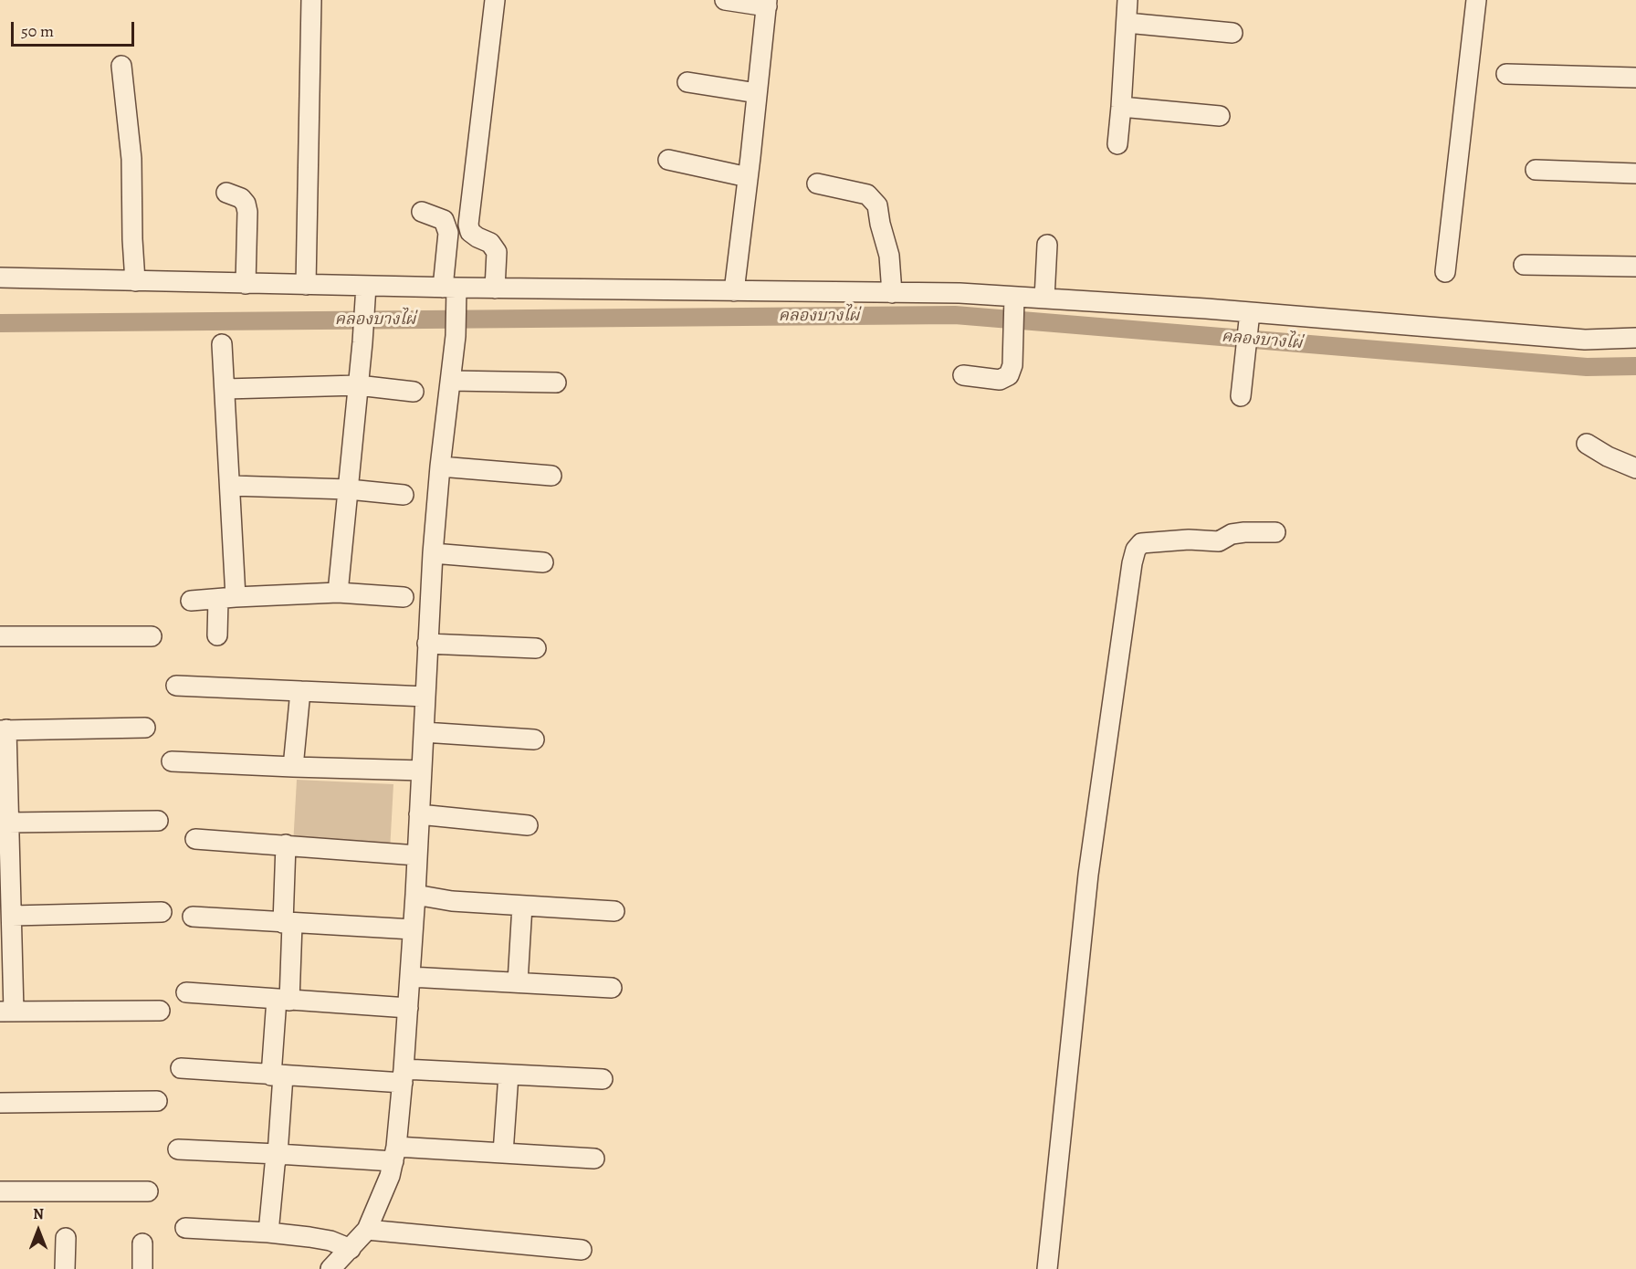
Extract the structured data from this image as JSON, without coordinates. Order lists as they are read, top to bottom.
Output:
{
  "water": ["คลองบางไผ่"],
  "scale_bar": "50 m",
  "north": "top"
}
